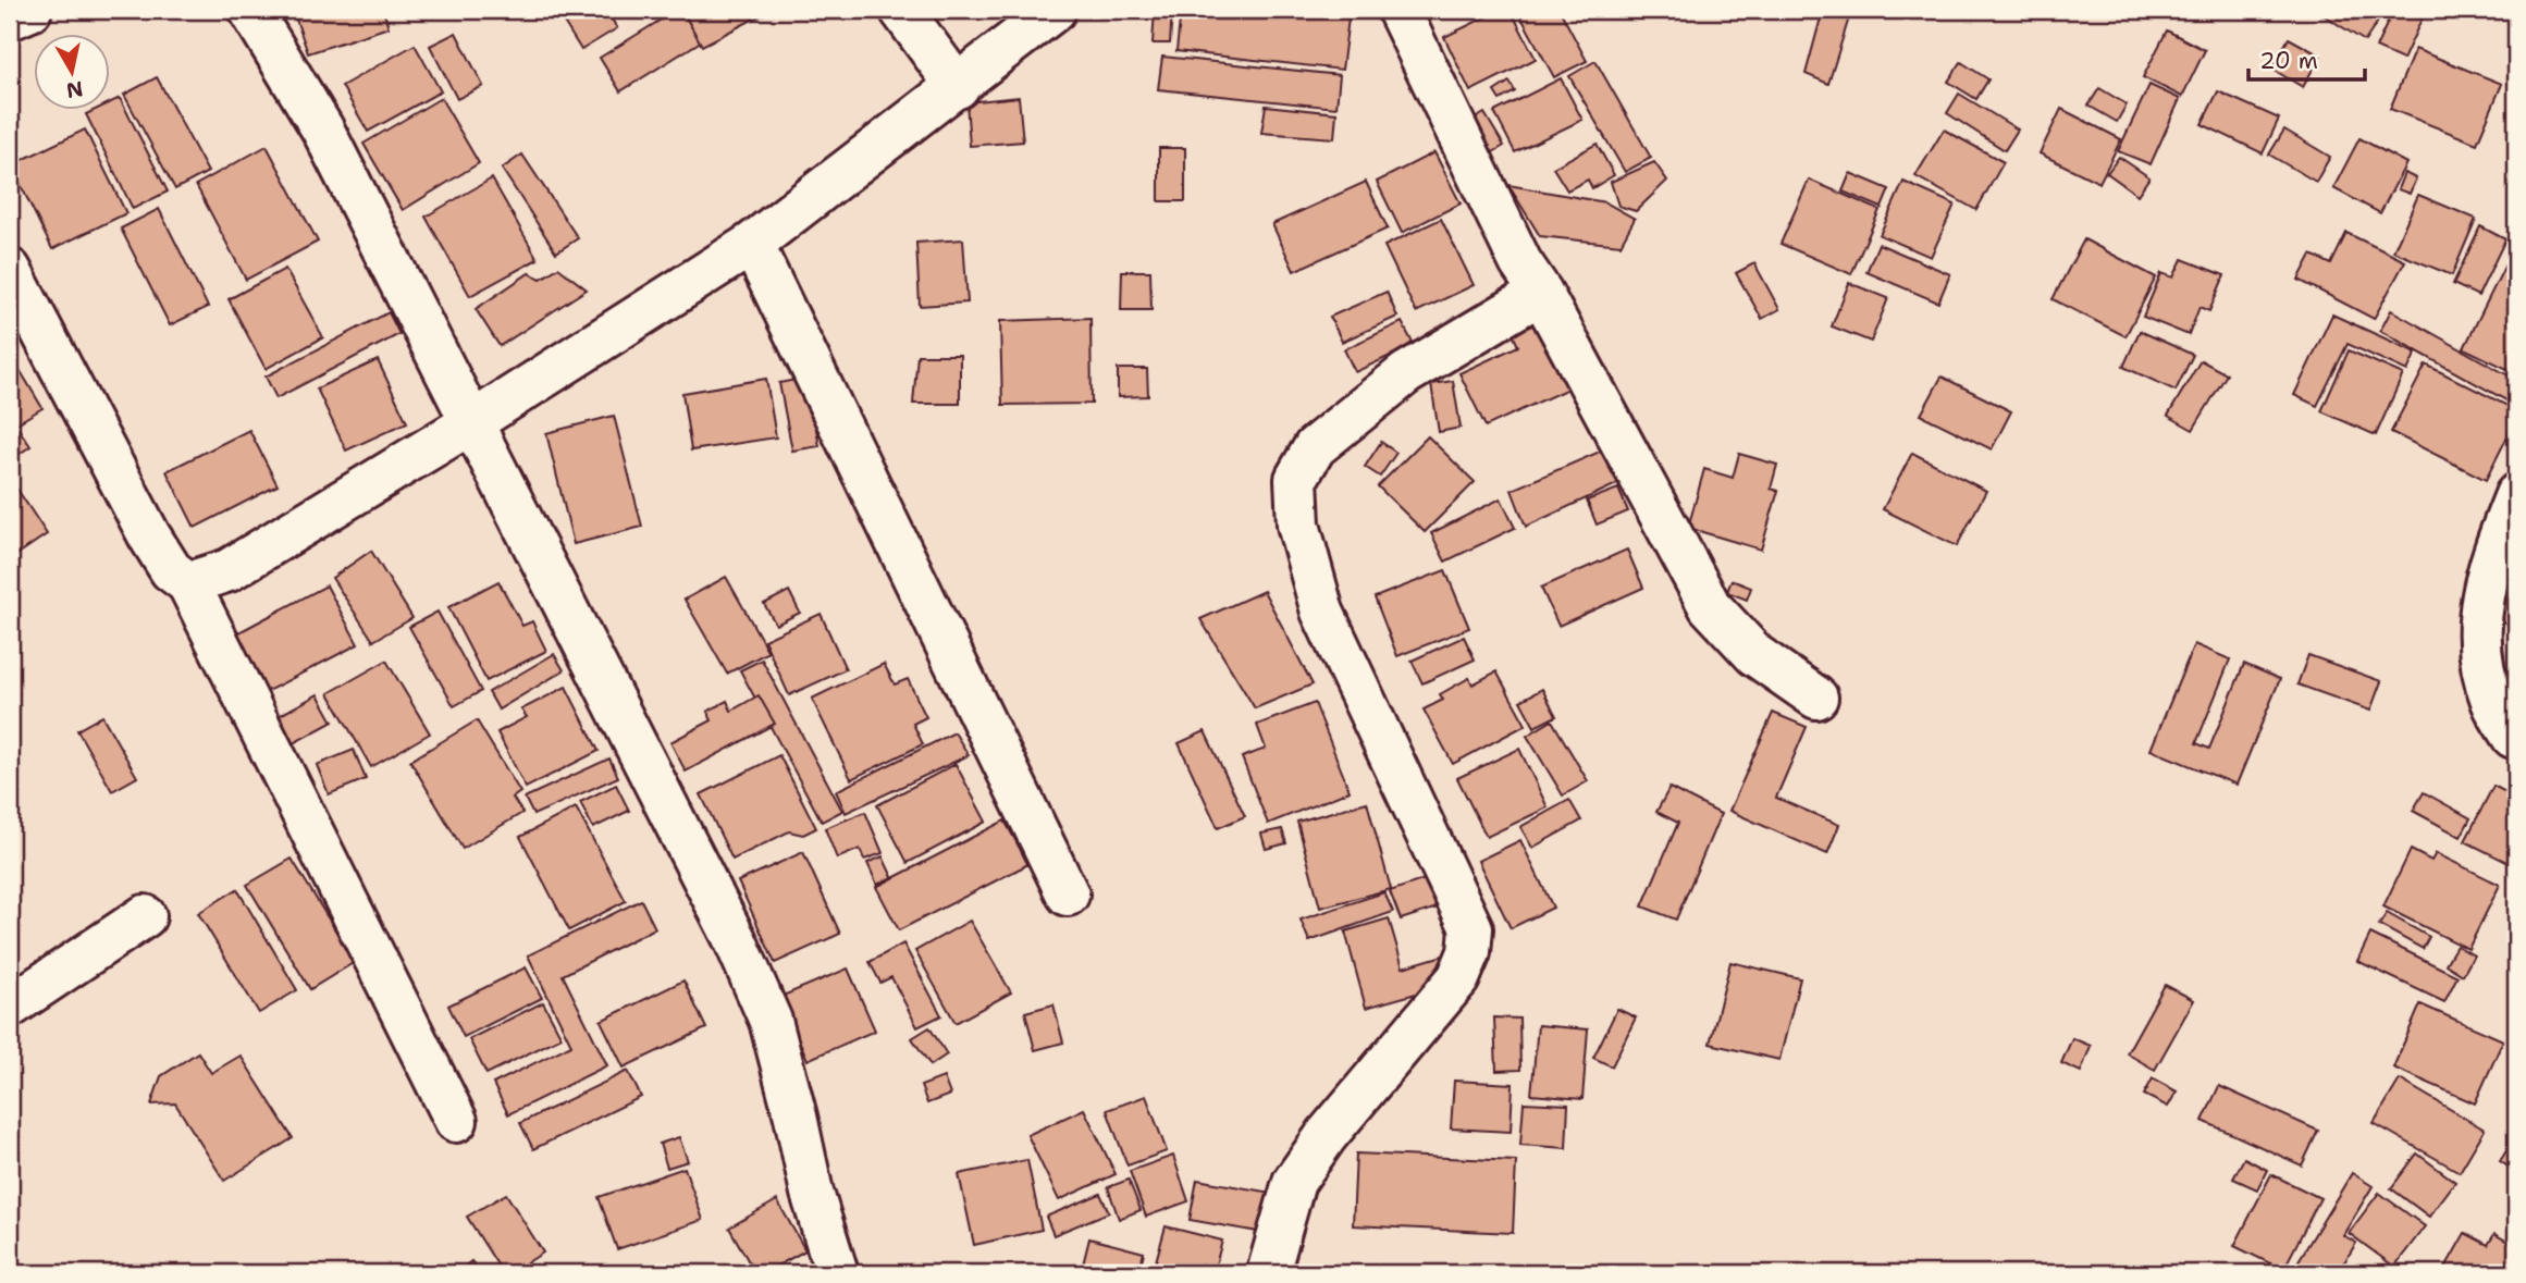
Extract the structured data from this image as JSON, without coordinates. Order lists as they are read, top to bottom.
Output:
{
  "scale_bar": "20 m",
  "north": "bottom"
}
